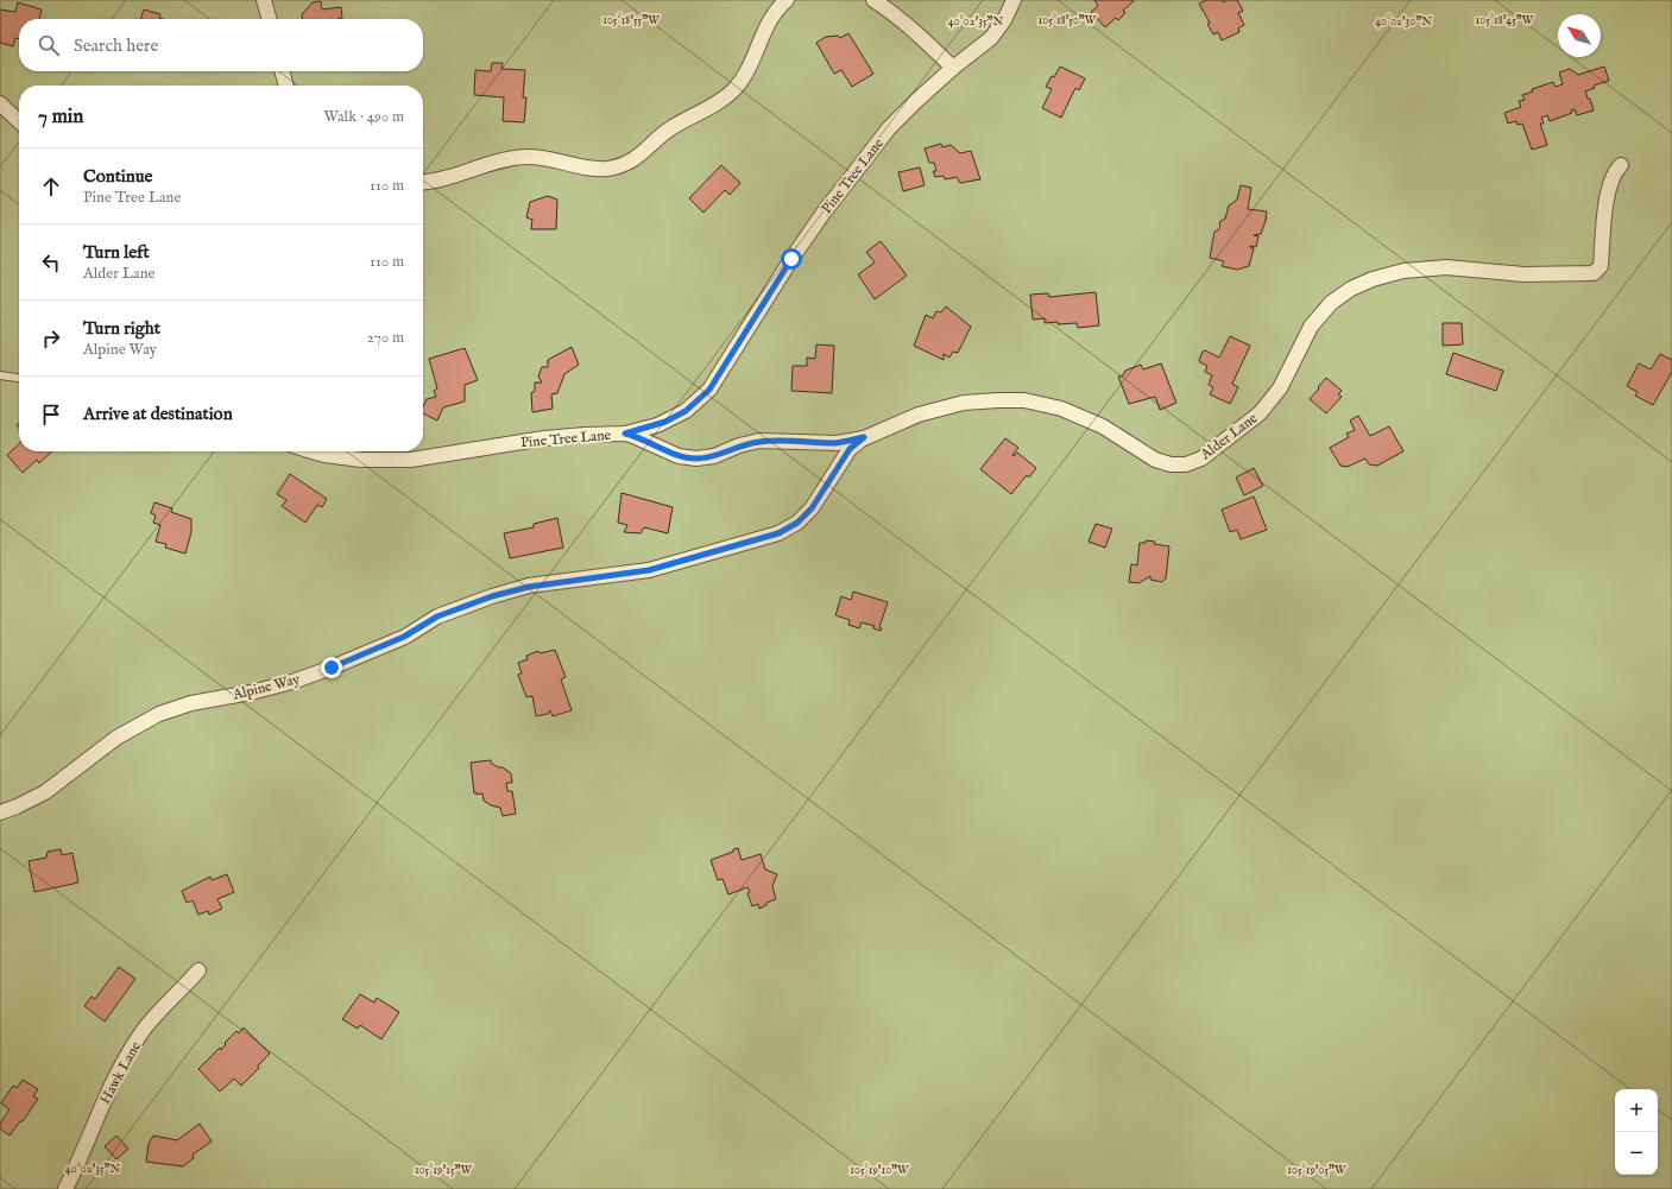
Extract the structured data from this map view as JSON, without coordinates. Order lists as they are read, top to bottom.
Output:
{
  "streets": {
    "street": [
      "Pine Tree Lane",
      "Alder Lane",
      "Alpine Way",
      "Hawk Lane"
    ]
  },
  "crossings": [
    ["Pine Tree Lane", "Alder Lane"],
    ["Alder Lane", "Alpine Way"]
  ],
  "north": "top left",
  "page": {
    "search": "Search here",
    "heading": ["7 min", "Walk · 490 m"],
    "list": [
      ["Continue", "Pine Tree Lane", "110 m"],
      ["Turn left", "Alder Lane", "110 m"],
      ["Turn right", "Alpine Way", "270 m"],
      "Arrive at destination"
    ],
    "map_buttons": ["+", "−"]
  },
  "coordinates": [
    "105°18'55\"W",
    "105°18'50\"W",
    "105°18'45\"W",
    "40°02'35\"N",
    "40°02'30\"N",
    "105°19'15\"W",
    "105°19'10\"W",
    "105°19'05\"W"
  ]
}
